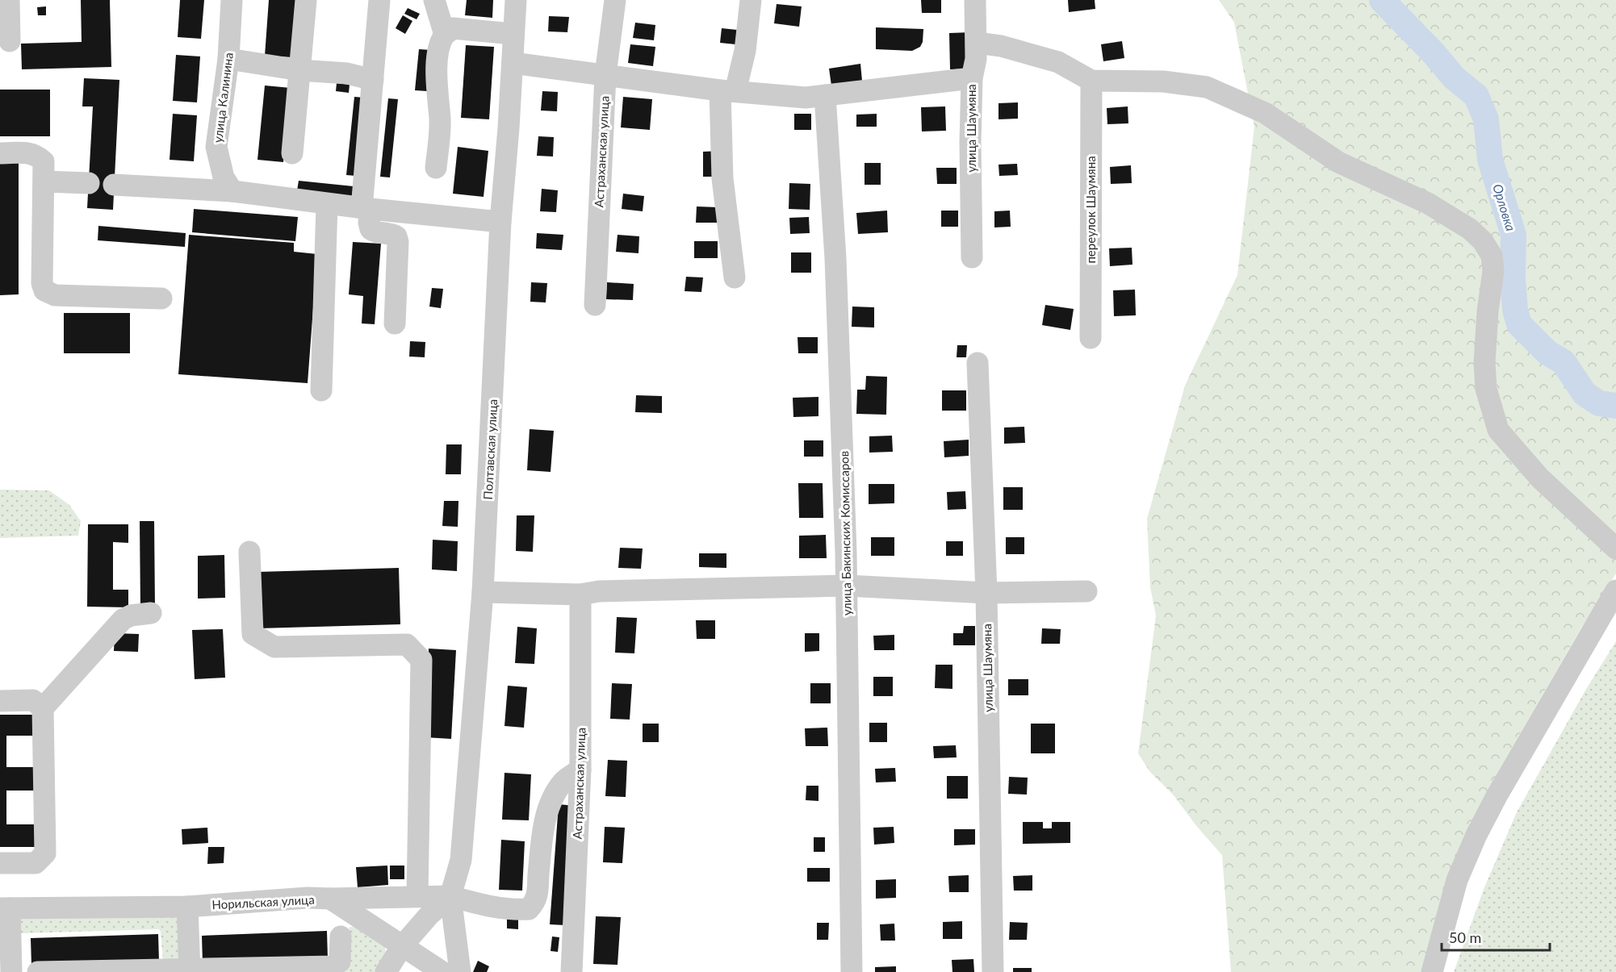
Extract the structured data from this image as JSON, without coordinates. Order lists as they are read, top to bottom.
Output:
{
  "streets": {
    "street": [
      "улица Калинина",
      "улица Шаумяна",
      "Астраханская улица",
      "переулок Шаумяна",
      "Полтавская улица",
      "улица Бакинских Комиссаров",
      "Норильская улица"
    ]
  },
  "crossings": [
    ["Астраханская улица", "Норильская улица"],
    ["Полтавская улица", "Норильская улица"]
  ],
  "water": ["Орловка"],
  "scale_bar": "50 m"
}
